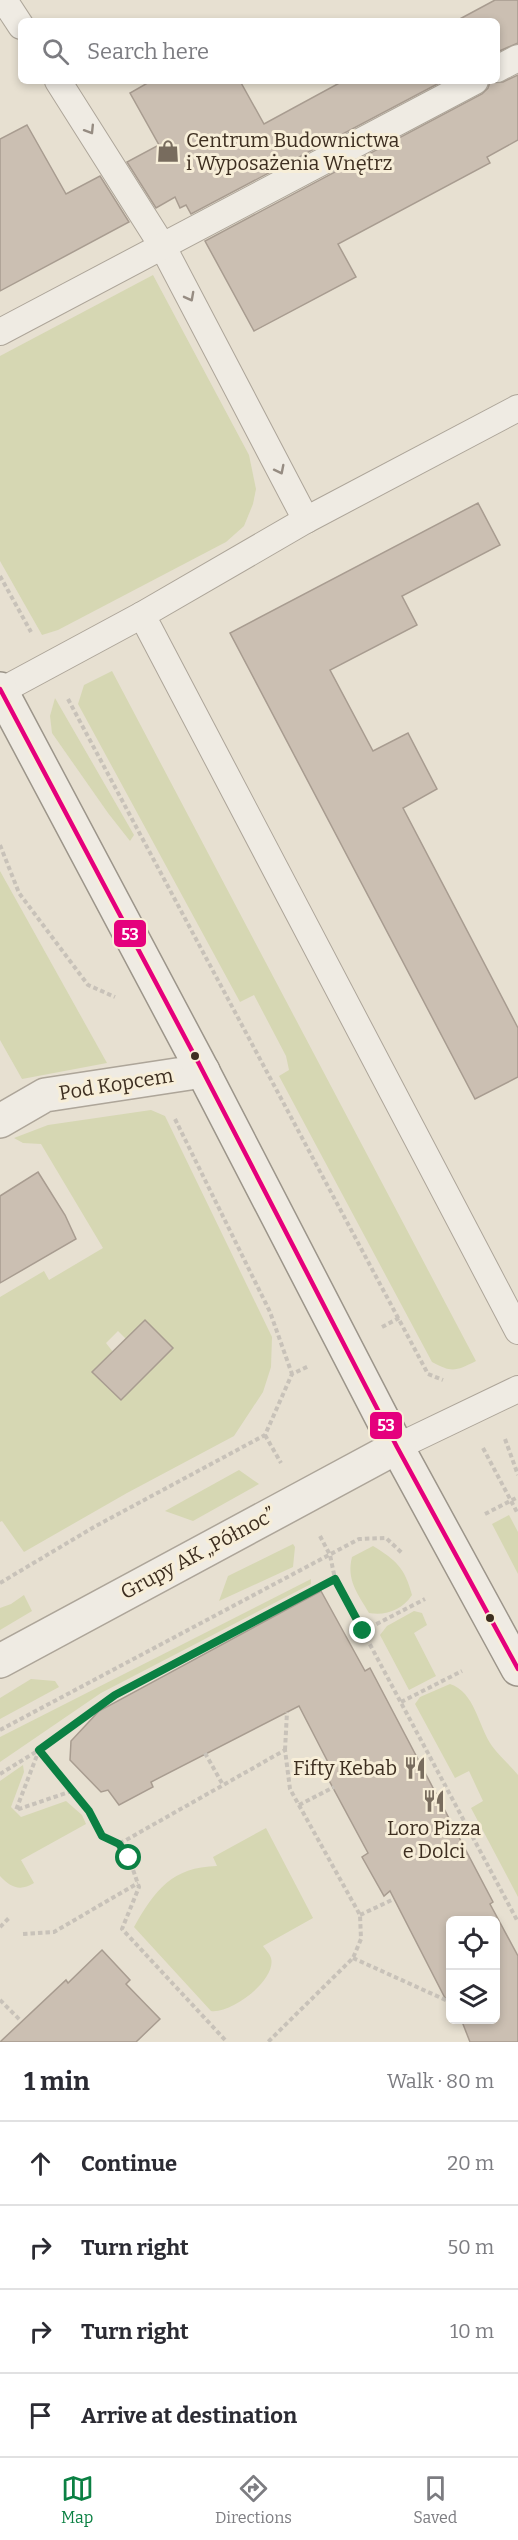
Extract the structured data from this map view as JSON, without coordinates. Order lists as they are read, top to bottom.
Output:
{
  "streets": {
    "street": ["Pod Kopcem", "Grupy AK „Północ”"]
  },
  "places": {
    "shop": ["Centrum Budownictwa i Wyposażenia Wnętrz"],
    "restaurant": ["Fifty Kebab", "Loro Pizza e Dolci"]
  },
  "lines": ["transit line 53"],
  "page": {
    "search": "Search here",
    "heading": ["1 min", "Walk · 80 m"],
    "list": [
      ["Continue", "20 m"],
      ["Turn right", "50 m"],
      ["Turn right", "10 m"],
      "Arrive at destination"
    ],
    "nav": ["Map", "Directions", "Saved"]
  }
}
